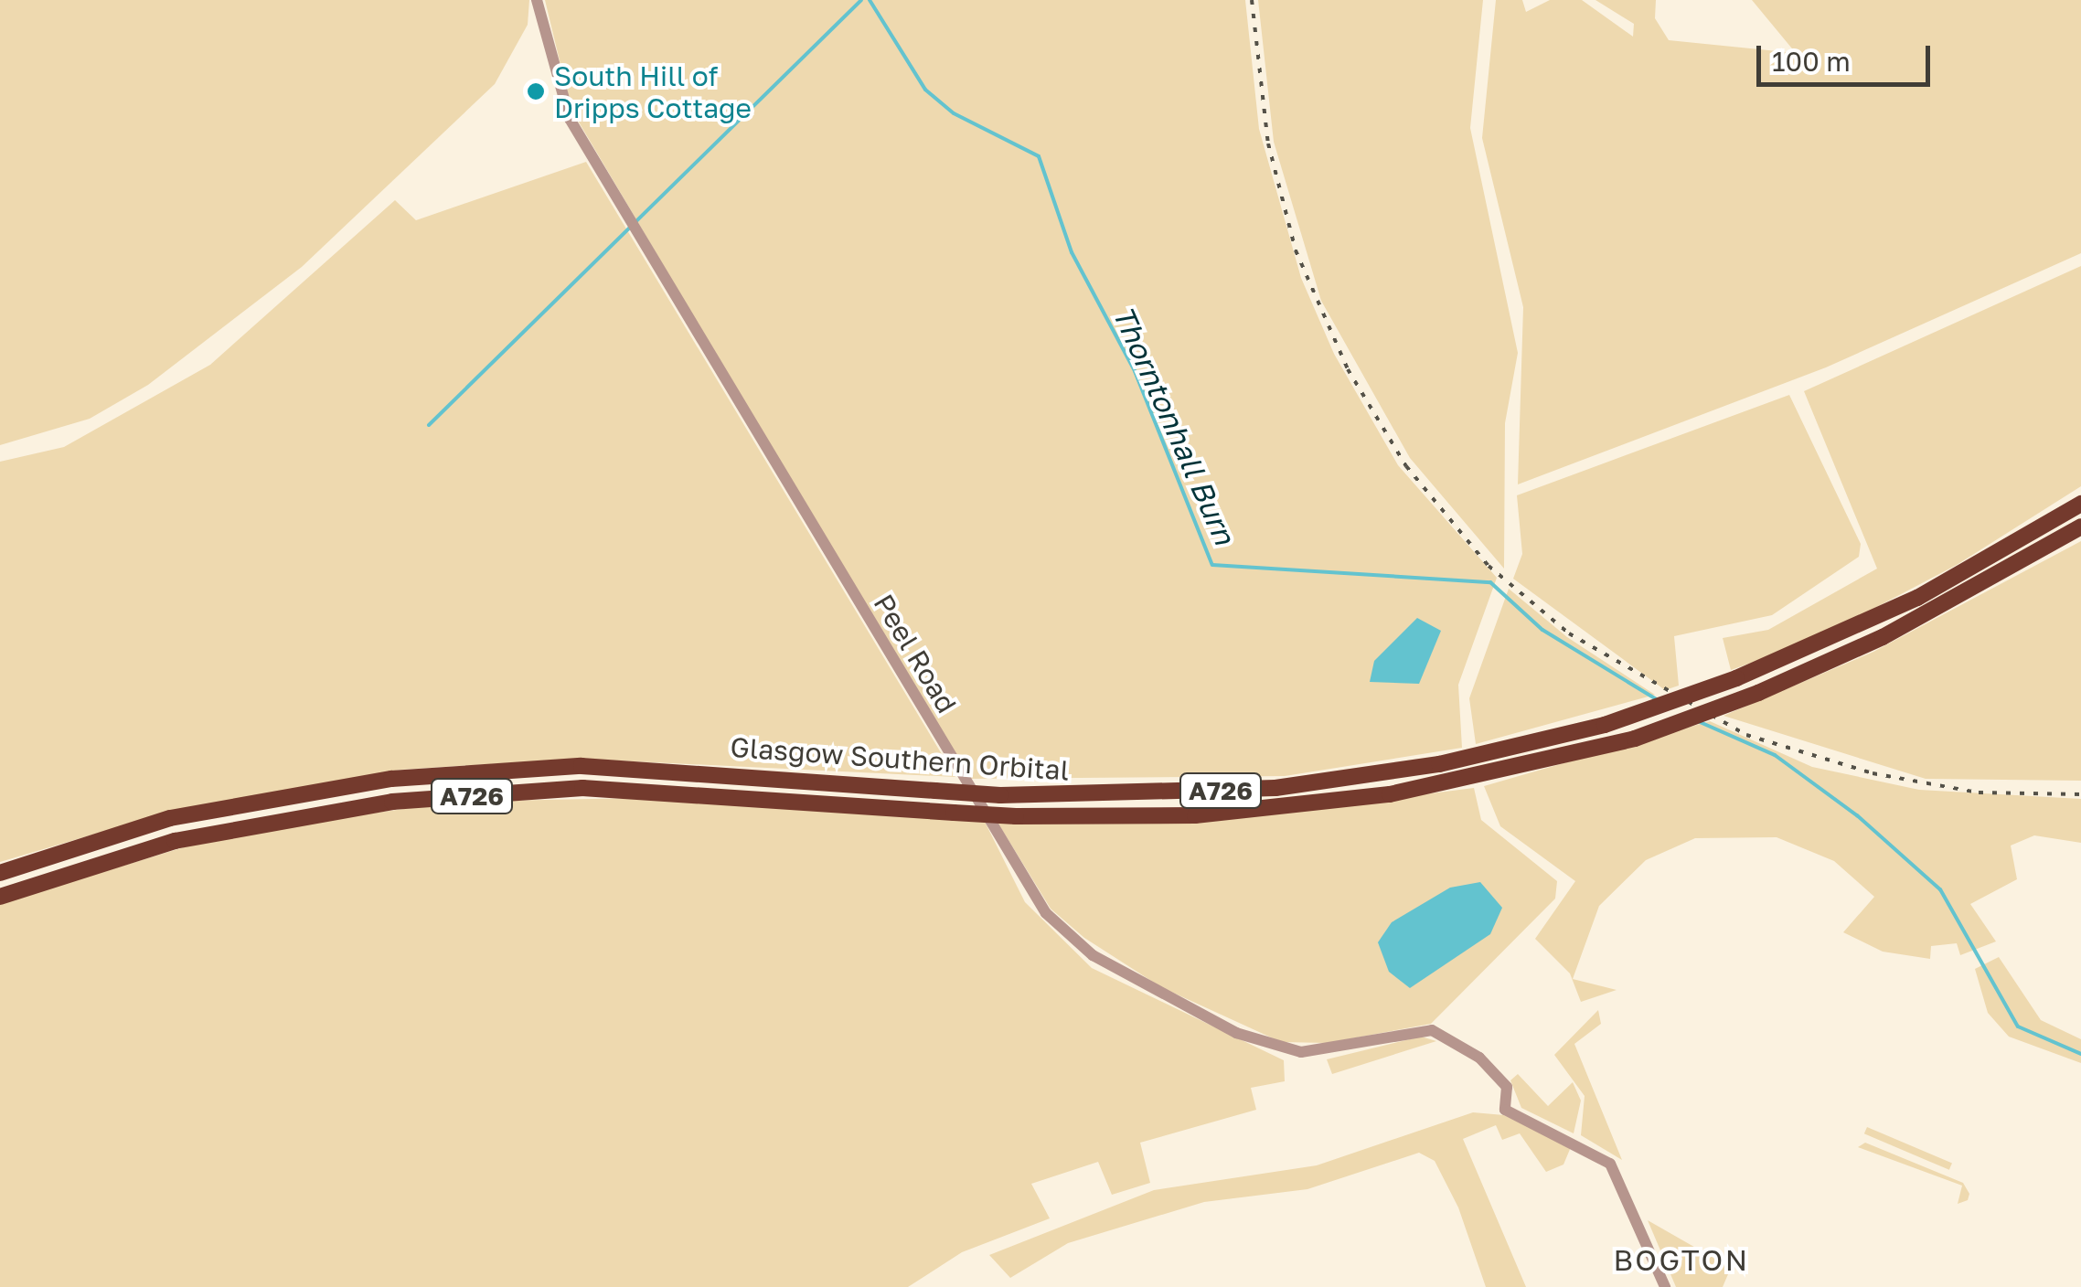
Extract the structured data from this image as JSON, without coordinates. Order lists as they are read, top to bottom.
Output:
{
  "streets": {
    "highway": ["Glasgow Southern Orbital", "A726"],
    "street": ["Peel Road"]
  },
  "districts": ["BOGTON"],
  "water": ["Thorntonhall Burn"],
  "places": ["South Hill of Dripps Cottage"],
  "scale_bar": "100 m"
}
